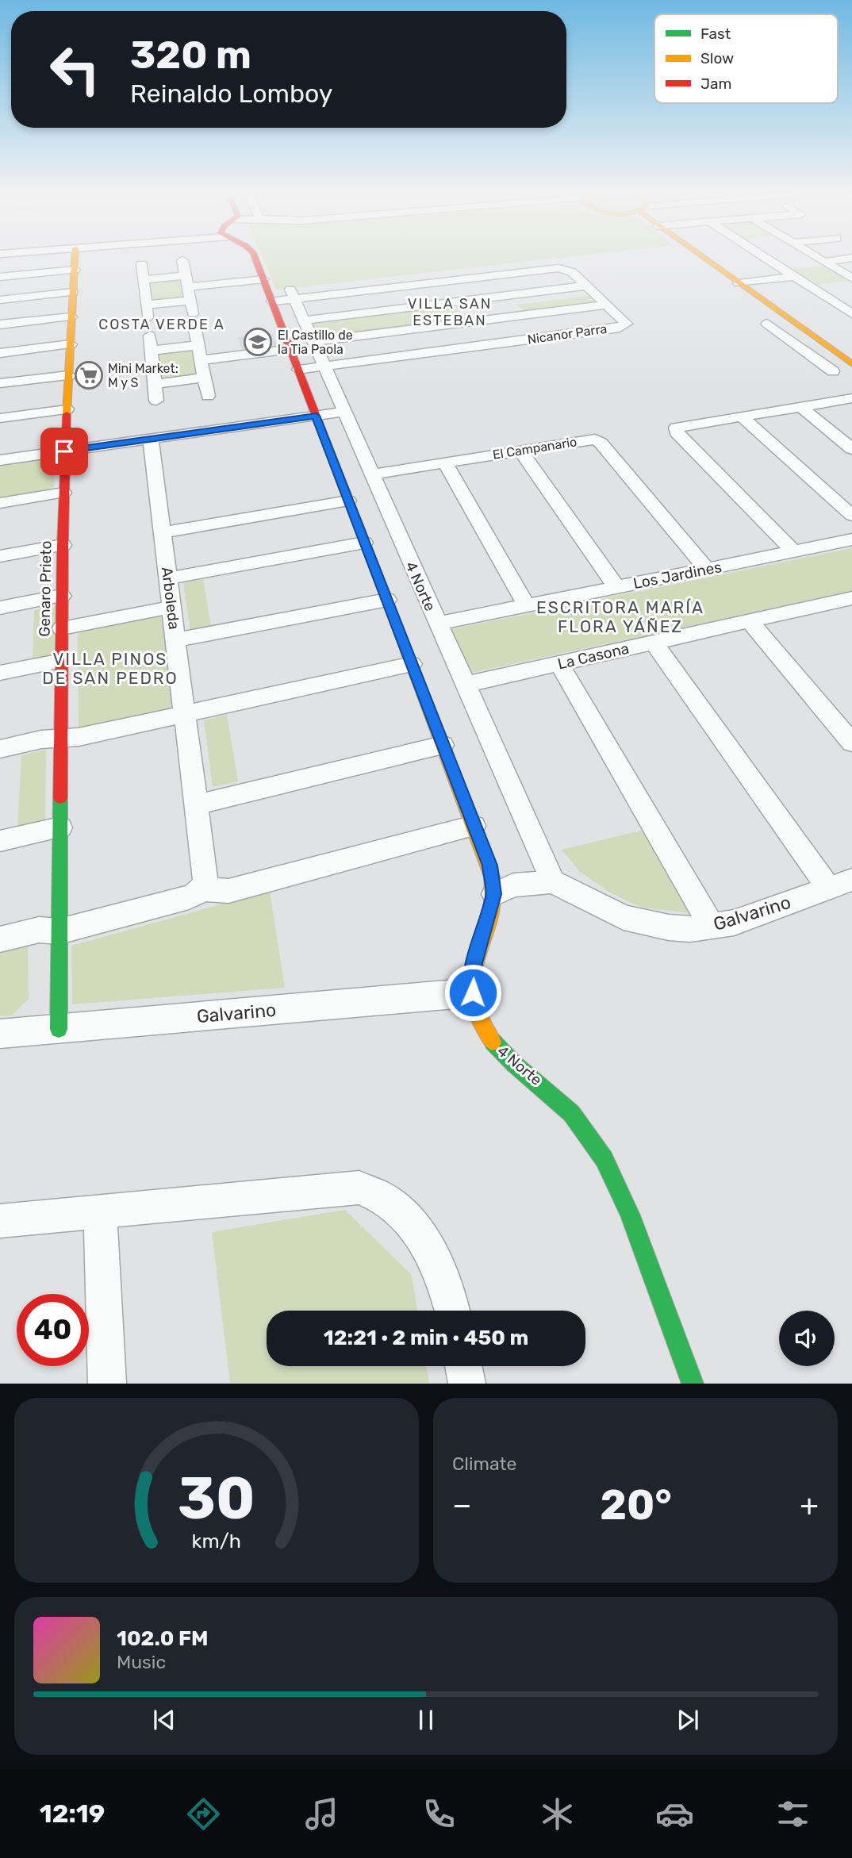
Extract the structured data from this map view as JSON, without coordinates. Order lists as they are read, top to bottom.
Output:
{
  "streets": {
    "street": [
      "Nicanor Parra",
      "El Campanario",
      "Los Jardines",
      "4 Norte",
      "Genaro Prieto",
      "Arboleda",
      "La Casona",
      "Galvarino"
    ]
  },
  "crossings": [
    ["Nicanor Parra", "4 Norte"],
    ["El Campanario", "Los Jardines"],
    ["El Campanario", "4 Norte"],
    ["Los Jardines", "4 Norte"],
    ["4 Norte", "La Casona"],
    ["4 Norte", "Galvarino"],
    ["Genaro Prieto", "Galvarino"]
  ],
  "districts": [
    "VILLA SAN ESTEBAN",
    "COSTA VERDE A",
    "ESCRITORA MARÍA FLORA YÁÑEZ",
    "VILLA PINOS DE SAN PEDRO"
  ],
  "places": {
    "school or university": ["El Castillo de la Tia Paola"],
    "supermarket": ["Mini Market: M y S"]
  },
  "legend": ["Fast", "Slow", "Jam"],
  "page": {
    "turn": ["320 m", "Reinaldo Lomboy"],
    "limit": "40",
    "trip": "12:21 · 2 min · 450 m",
    "tile": "Climate",
    "heat": ["−", "20°", "+"],
    "song": ["102.0 FM", "Music"],
    "tabs": "12:19",
    "gauge": ["30", "km/h"]
  }
}
